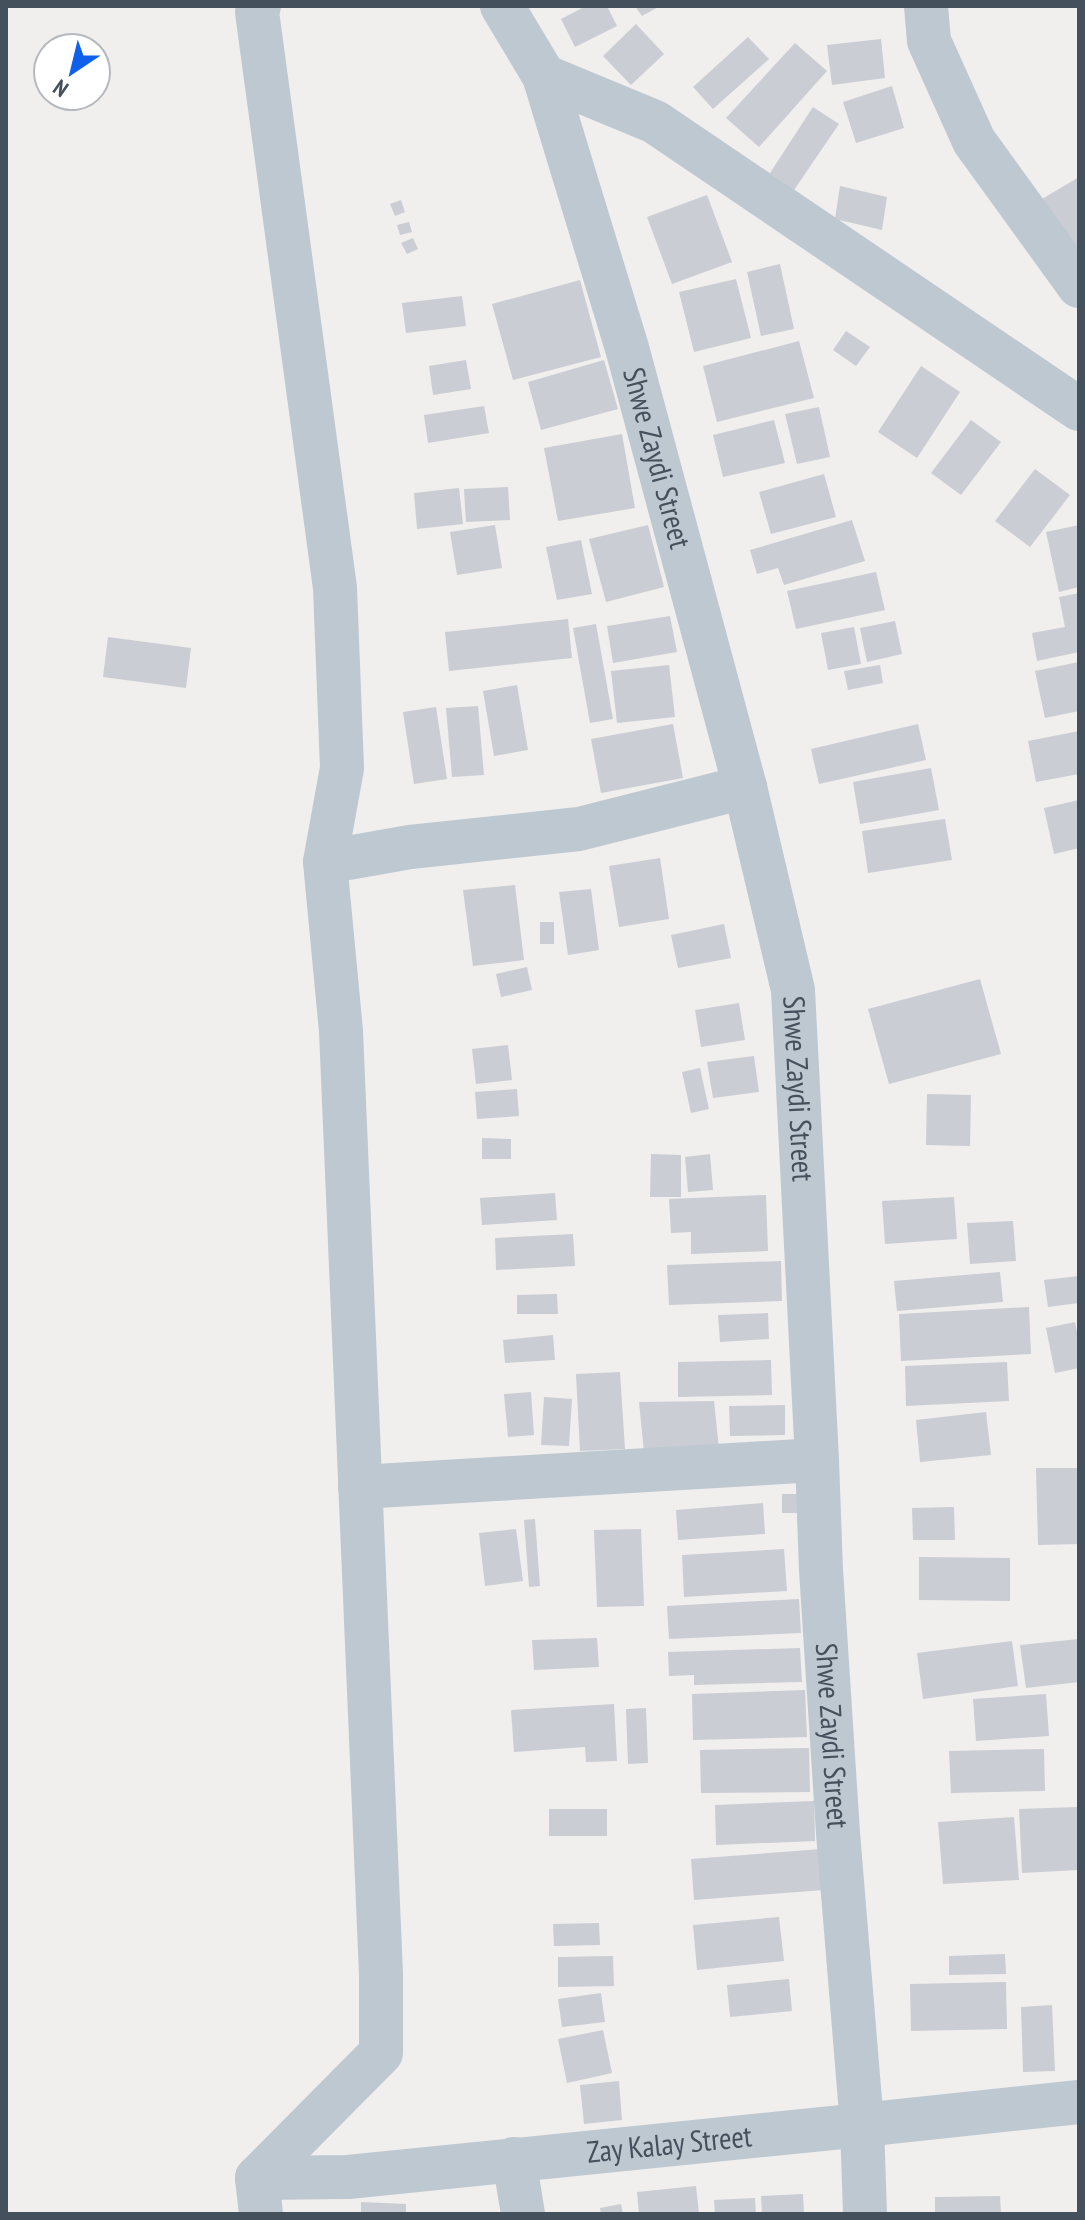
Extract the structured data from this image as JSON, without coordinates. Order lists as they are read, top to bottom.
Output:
{
  "streets": {
    "street": ["Shwe Zaydi Street", "Zay Kalay Street"]
  },
  "crossings": [
    ["Shwe Zaydi Street", "Zay Kalay Street"]
  ],
  "north": "bottom left"
}
